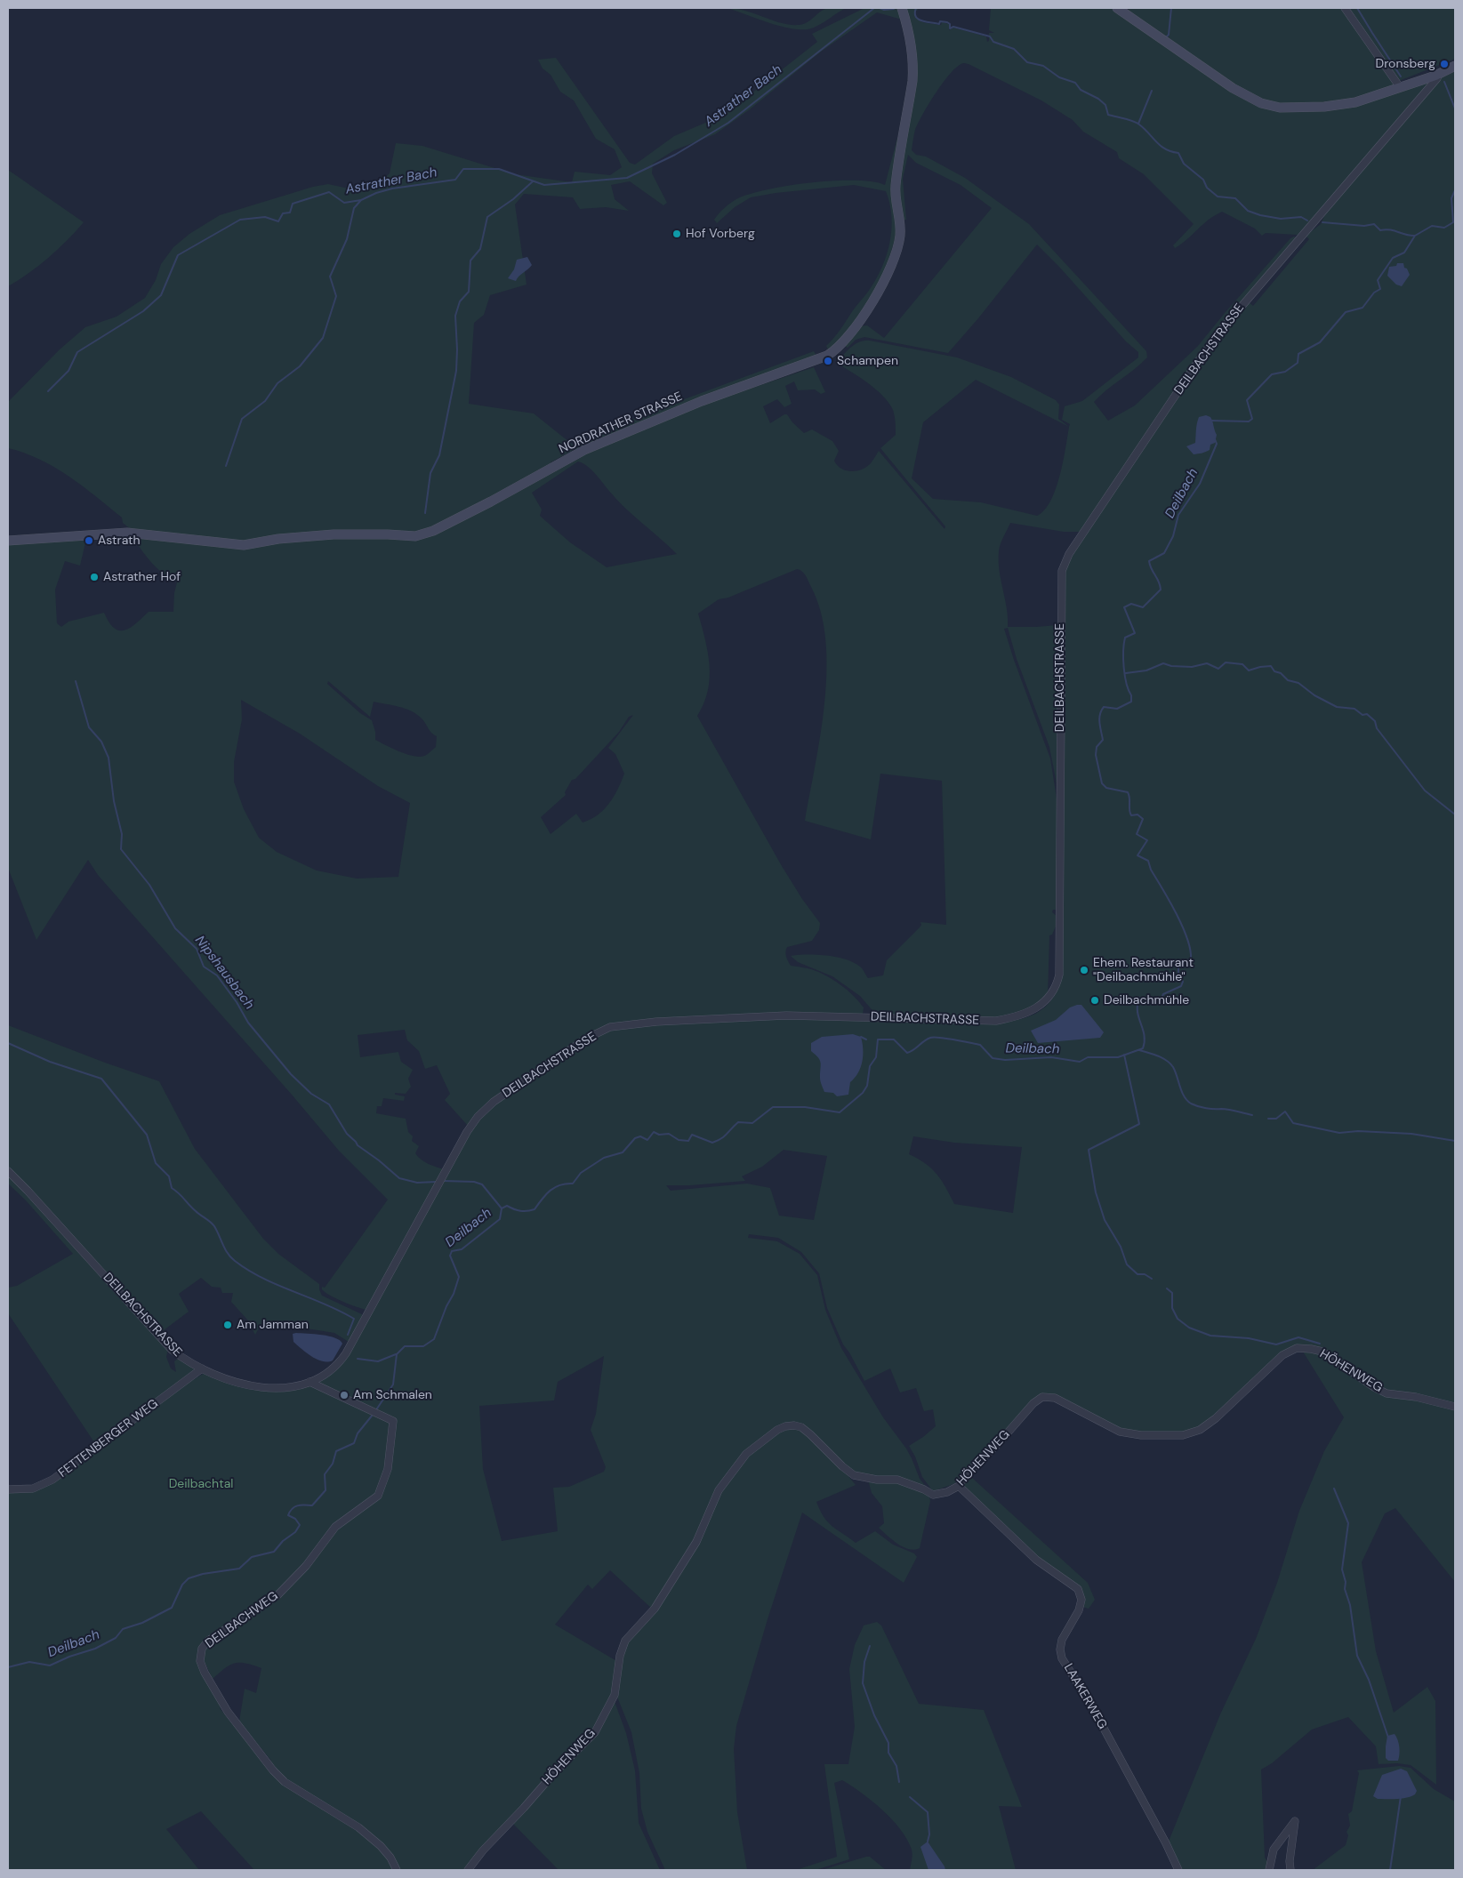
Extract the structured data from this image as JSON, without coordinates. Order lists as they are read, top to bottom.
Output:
{
  "streets": {
    "main road": ["NORDRATHER STRASSE"],
    "street": [
      "DEILBACHSTRASSE",
      "HÖHENWEG",
      "FETTENBERGER WEG",
      "DEILBACHWEG",
      "LAAKERWEG"
    ]
  },
  "crossings": [
    ["DEILBACHSTRASSE", "FETTENBERGER WEG"],
    ["DEILBACHSTRASSE", "DEILBACHWEG"],
    ["HÖHENWEG", "LAAKERWEG"]
  ],
  "water": ["Astrather Bach", "Deilbach", "Nipshausbach"],
  "parks": ["Deilbachtal"],
  "places": [
    "Dronsberg",
    "Hof Vorberg",
    "Schampen",
    "Astrath",
    "Astrather Hof",
    "Ehem. Restaurant \"Deilbachmühle\"",
    "Deilbachmühle",
    "Am Jamman",
    "Am Schmalen"
  ]
}
